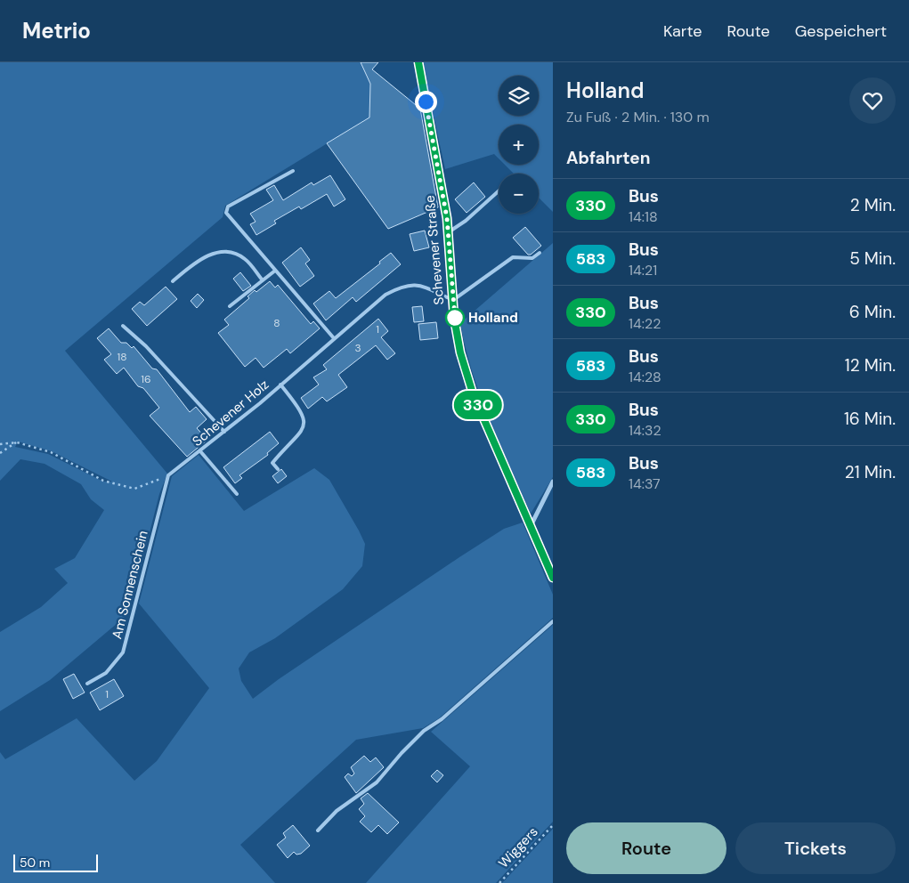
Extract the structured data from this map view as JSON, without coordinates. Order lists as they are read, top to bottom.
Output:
{
  "streets": {
    "main road": ["Schevener Straße"],
    "lane": ["Schevener Holz", "Am Sonnenschein"],
    "path": ["Wiggers"]
  },
  "crossings": [
    ["Schevener Straße", "Schevener Holz"],
    ["Schevener Holz", "Am Sonnenschein"]
  ],
  "places": ["Holland"],
  "lines": ["bus line 330"],
  "house_numbers": [
    "8",
    "1",
    "3",
    "18",
    "16",
    "1"
  ],
  "scale_bar": "50 m",
  "page": {
    "header": "Metrio",
    "nav": ["Karte", "Route", "Gespeichert"],
    "on_map": "330",
    "heading": [
      ["Holland", "Zu Fuß · 2 Min. · 130 m"],
      "Abfahrten"
    ],
    "map_buttons": ["+", "−"],
    "list": [
      {
        "mark": "330",
        "name": "Bus",
        "note": "14:18",
        "value": "2 Min."
      },
      {
        "mark": "583",
        "name": "Bus",
        "note": "14:21",
        "value": "5 Min."
      },
      {
        "mark": "330",
        "name": "Bus",
        "note": "14:22",
        "value": "6 Min."
      },
      {
        "mark": "583",
        "name": "Bus",
        "note": "14:28",
        "value": "12 Min."
      },
      {
        "mark": "330",
        "name": "Bus",
        "note": "14:32",
        "value": "16 Min."
      },
      {
        "mark": "583",
        "name": "Bus",
        "note": "14:37",
        "value": "21 Min."
      }
    ],
    "buttons": ["Route", "Tickets"],
    "scale": "50 m"
  }
}
